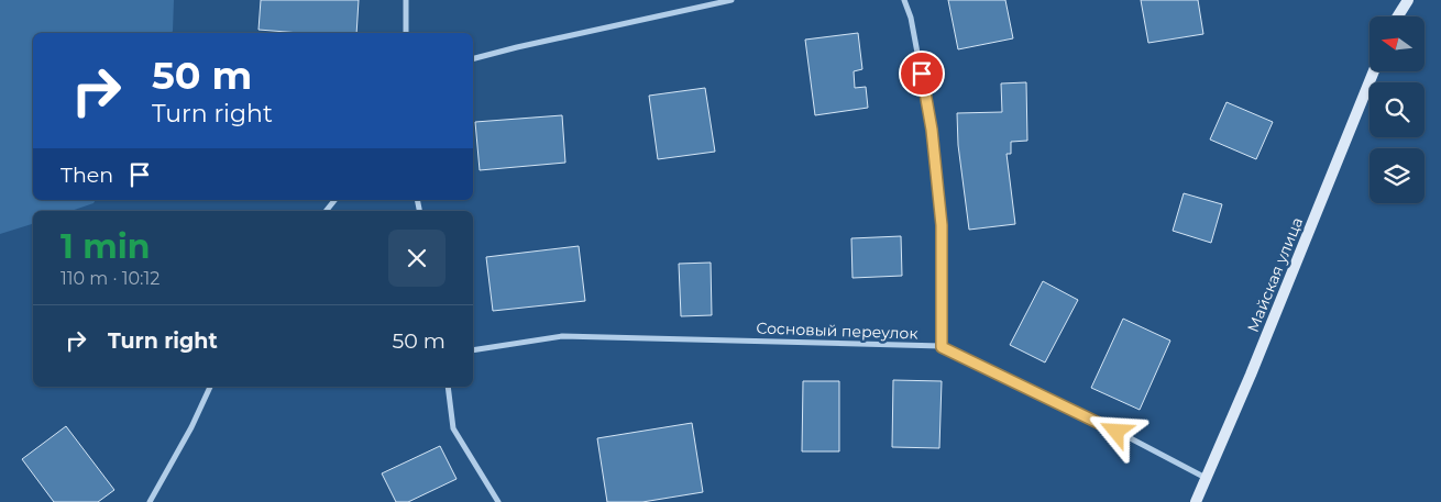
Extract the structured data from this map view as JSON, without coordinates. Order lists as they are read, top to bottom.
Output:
{
  "streets": {
    "street": ["Майская улица", "Сосновый переулок"]
  },
  "crossings": [
    ["Майская улица", "Сосновый переулок"]
  ],
  "north": "left",
  "page": {
    "turn": ["50 m", "Turn right"],
    "then": "Then",
    "heading": ["1 min", "110 m · 10:12"],
    "list": [
      {
        "name": "Turn right",
        "value": "50 m"
      }
    ]
  }
}
